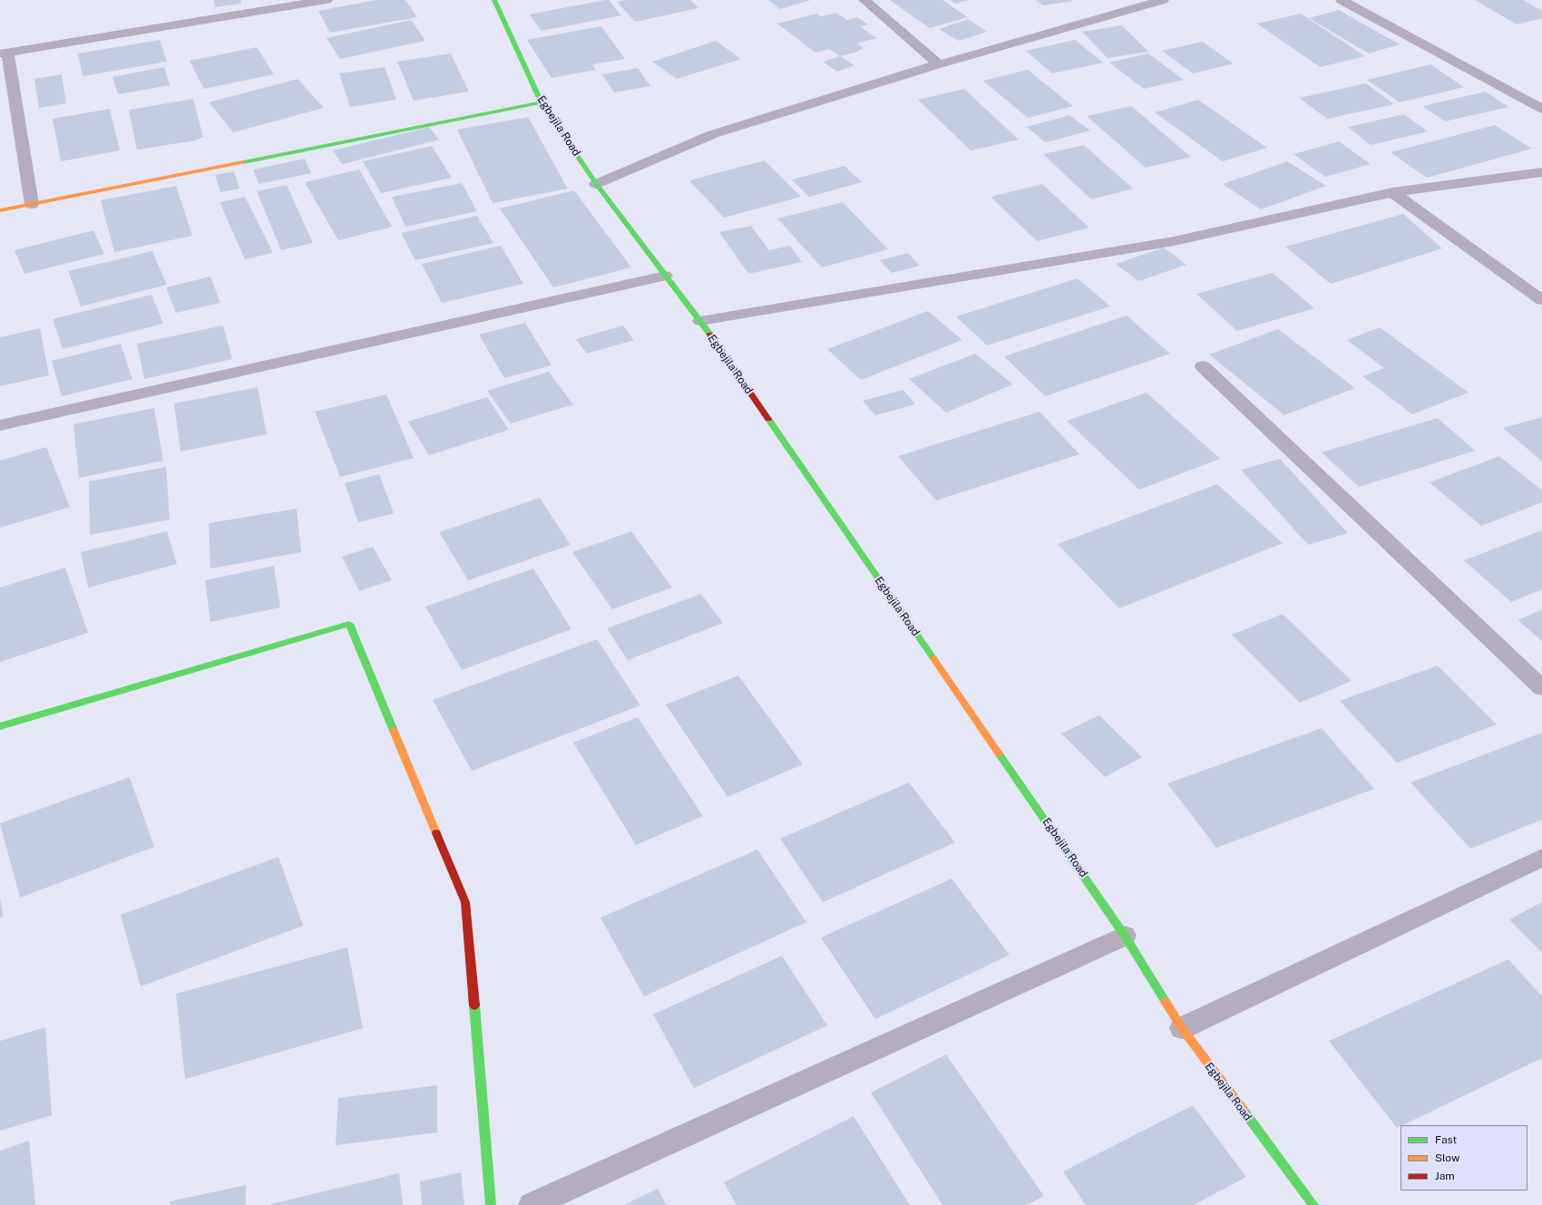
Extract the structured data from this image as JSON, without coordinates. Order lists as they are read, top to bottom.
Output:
{
  "streets": {
    "street": ["Egbejila Road"]
  },
  "legend": ["Fast", "Slow", "Jam"]
}
